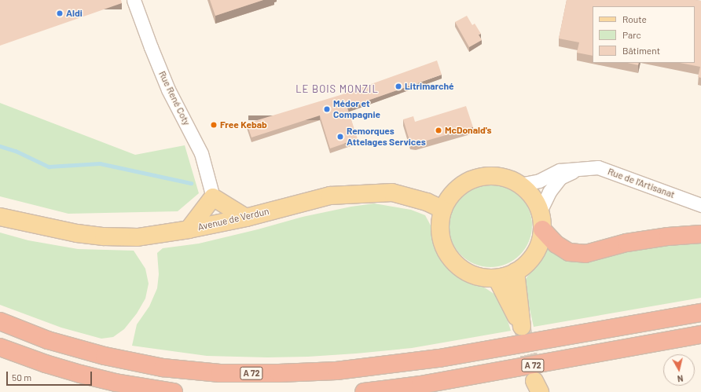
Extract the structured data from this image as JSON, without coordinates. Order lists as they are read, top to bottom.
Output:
{
  "streets": {
    "highway": ["A 72"],
    "main road": ["Avenue de Verdun"],
    "street": ["Rue René Coty", "Rue de l'Artisanat"]
  },
  "crossings": [
    ["Rue de l'Artisanat", "Avenue de Verdun"]
  ],
  "districts": ["LE BOIS MONZIL"],
  "places": [
    "Aldi",
    "Litrimarché",
    "Médor et Compagnie",
    "Free Kebab",
    "McDonald's",
    "Remorques Attelages Services"
  ],
  "legend": ["Route", "Parc", "Bâtiment"],
  "scale_bar": "50 m",
  "north": "bottom"
}
